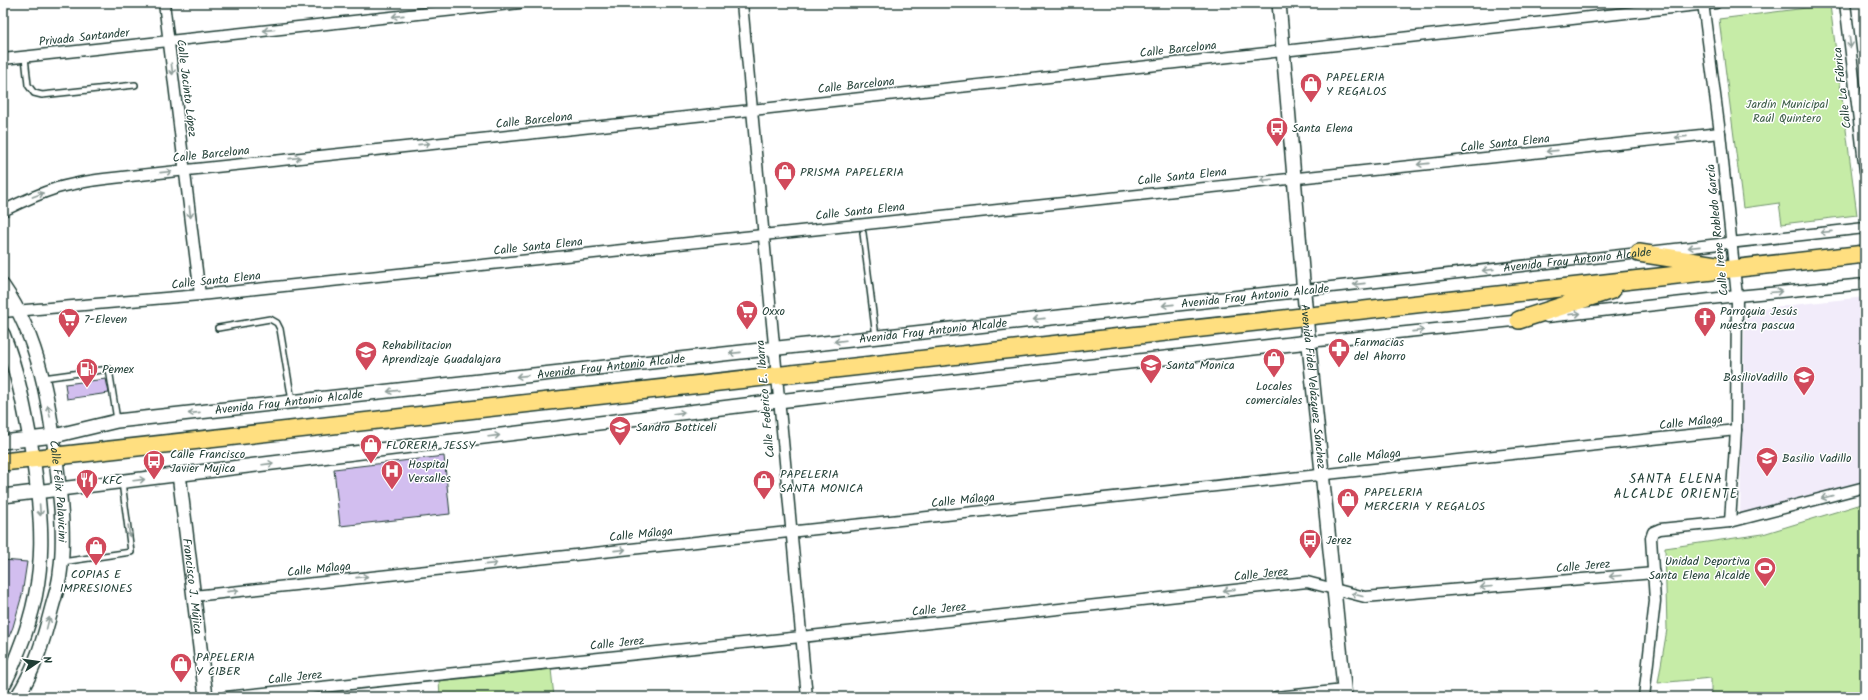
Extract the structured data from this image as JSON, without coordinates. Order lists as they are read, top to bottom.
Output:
{
  "streets": {
    "street": [
      "Privada Santander",
      "Calle Barcelona",
      "Calle Jacinto López",
      "Calle La Fábrica",
      "Calle Santa Elena",
      "Calle Irene Robledo García",
      "Avenida Fray Antonio Alcalde",
      "Avenida Fidel Velázquez Sánchez",
      "Calle Federico E. Ibarra",
      "Calle Málaga",
      "Calle Félix Palavicini",
      "Calle Jerez",
      "Francisco J. Mújica"
    ]
  },
  "crossings": [
    ["Privada Santander", "Calle Jacinto López"],
    ["Calle Barcelona", "Calle Jacinto López"],
    ["Calle Barcelona", "Calle Irene Robledo García"],
    ["Calle Barcelona", "Avenida Fidel Velázquez Sánchez"],
    ["Calle Barcelona", "Calle Federico E. Ibarra"],
    ["Calle Jacinto López", "Calle Santa Elena"],
    ["Calle Santa Elena", "Calle Irene Robledo García"],
    ["Calle Santa Elena", "Avenida Fidel Velázquez Sánchez"],
    ["Calle Santa Elena", "Calle Federico E. Ibarra"],
    ["Calle Santa Elena", "Calle Félix Palavicini"],
    ["Calle Irene Robledo García", "Avenida Fray Antonio Alcalde"],
    ["Calle Irene Robledo García", "Calle Málaga"],
    ["Avenida Fray Antonio Alcalde", "Avenida Fidel Velázquez Sánchez"],
    ["Avenida Fray Antonio Alcalde", "Calle Federico E. Ibarra"],
    ["Avenida Fray Antonio Alcalde", "Calle Félix Palavicini"],
    ["Avenida Fidel Velázquez Sánchez", "Calle Málaga"],
    ["Avenida Fidel Velázquez Sánchez", "Calle Jerez"],
    ["Calle Federico E. Ibarra", "Calle Málaga"],
    ["Calle Federico E. Ibarra", "Calle Jerez"],
    ["Calle Málaga", "Francisco J. Mújica"]
  ],
  "one_way": [
    "Privada Santander",
    "Calle Barcelona",
    "Calle Jacinto López",
    "Calle La Fábrica",
    "Calle Santa Elena",
    "Calle Málaga",
    "Calle Jerez"
  ],
  "districts": ["SANTA ELENA ALCALDE ORIENTE"],
  "parks": ["Jardín Municipal Raúl Quintero"],
  "places": {
    "shop": [
      "PAPELERIA Y REGALOS",
      "PRISMA PAPELERIA",
      "Locales comerciales",
      "FLORERIA JESSY",
      "PAPELERIA SANTA MONICA",
      "PAPELERIA MERCERIA Y REGALOS",
      "COPIAS E IMPRESIONES",
      "PAPELERIA Y CIBER"
    ],
    "bus stop": ["Santa Elena", "Calle Francisco Javier Mujica", "Jerez"],
    "supermarket": ["Oxxo", "7-Eleven"],
    "church": ["Parroquia Jesús nuestra pascua"],
    "pharmacy": ["Farmacias del Ahorro"],
    "school or university": [
      "Rehabilitacion Aprendizaje Guadalajara",
      "Santa Monica",
      "BasilioVadillo",
      "Sandro Botticeli",
      "Basilio Vadillo"
    ],
    "fuel station": ["Pemex"],
    "hospital": ["Hospital Versalles"],
    "restaurant": ["KFC"],
    "sports": ["Unidad Deportiva Santa Elena Alcalde"]
  },
  "north": "right"
}
